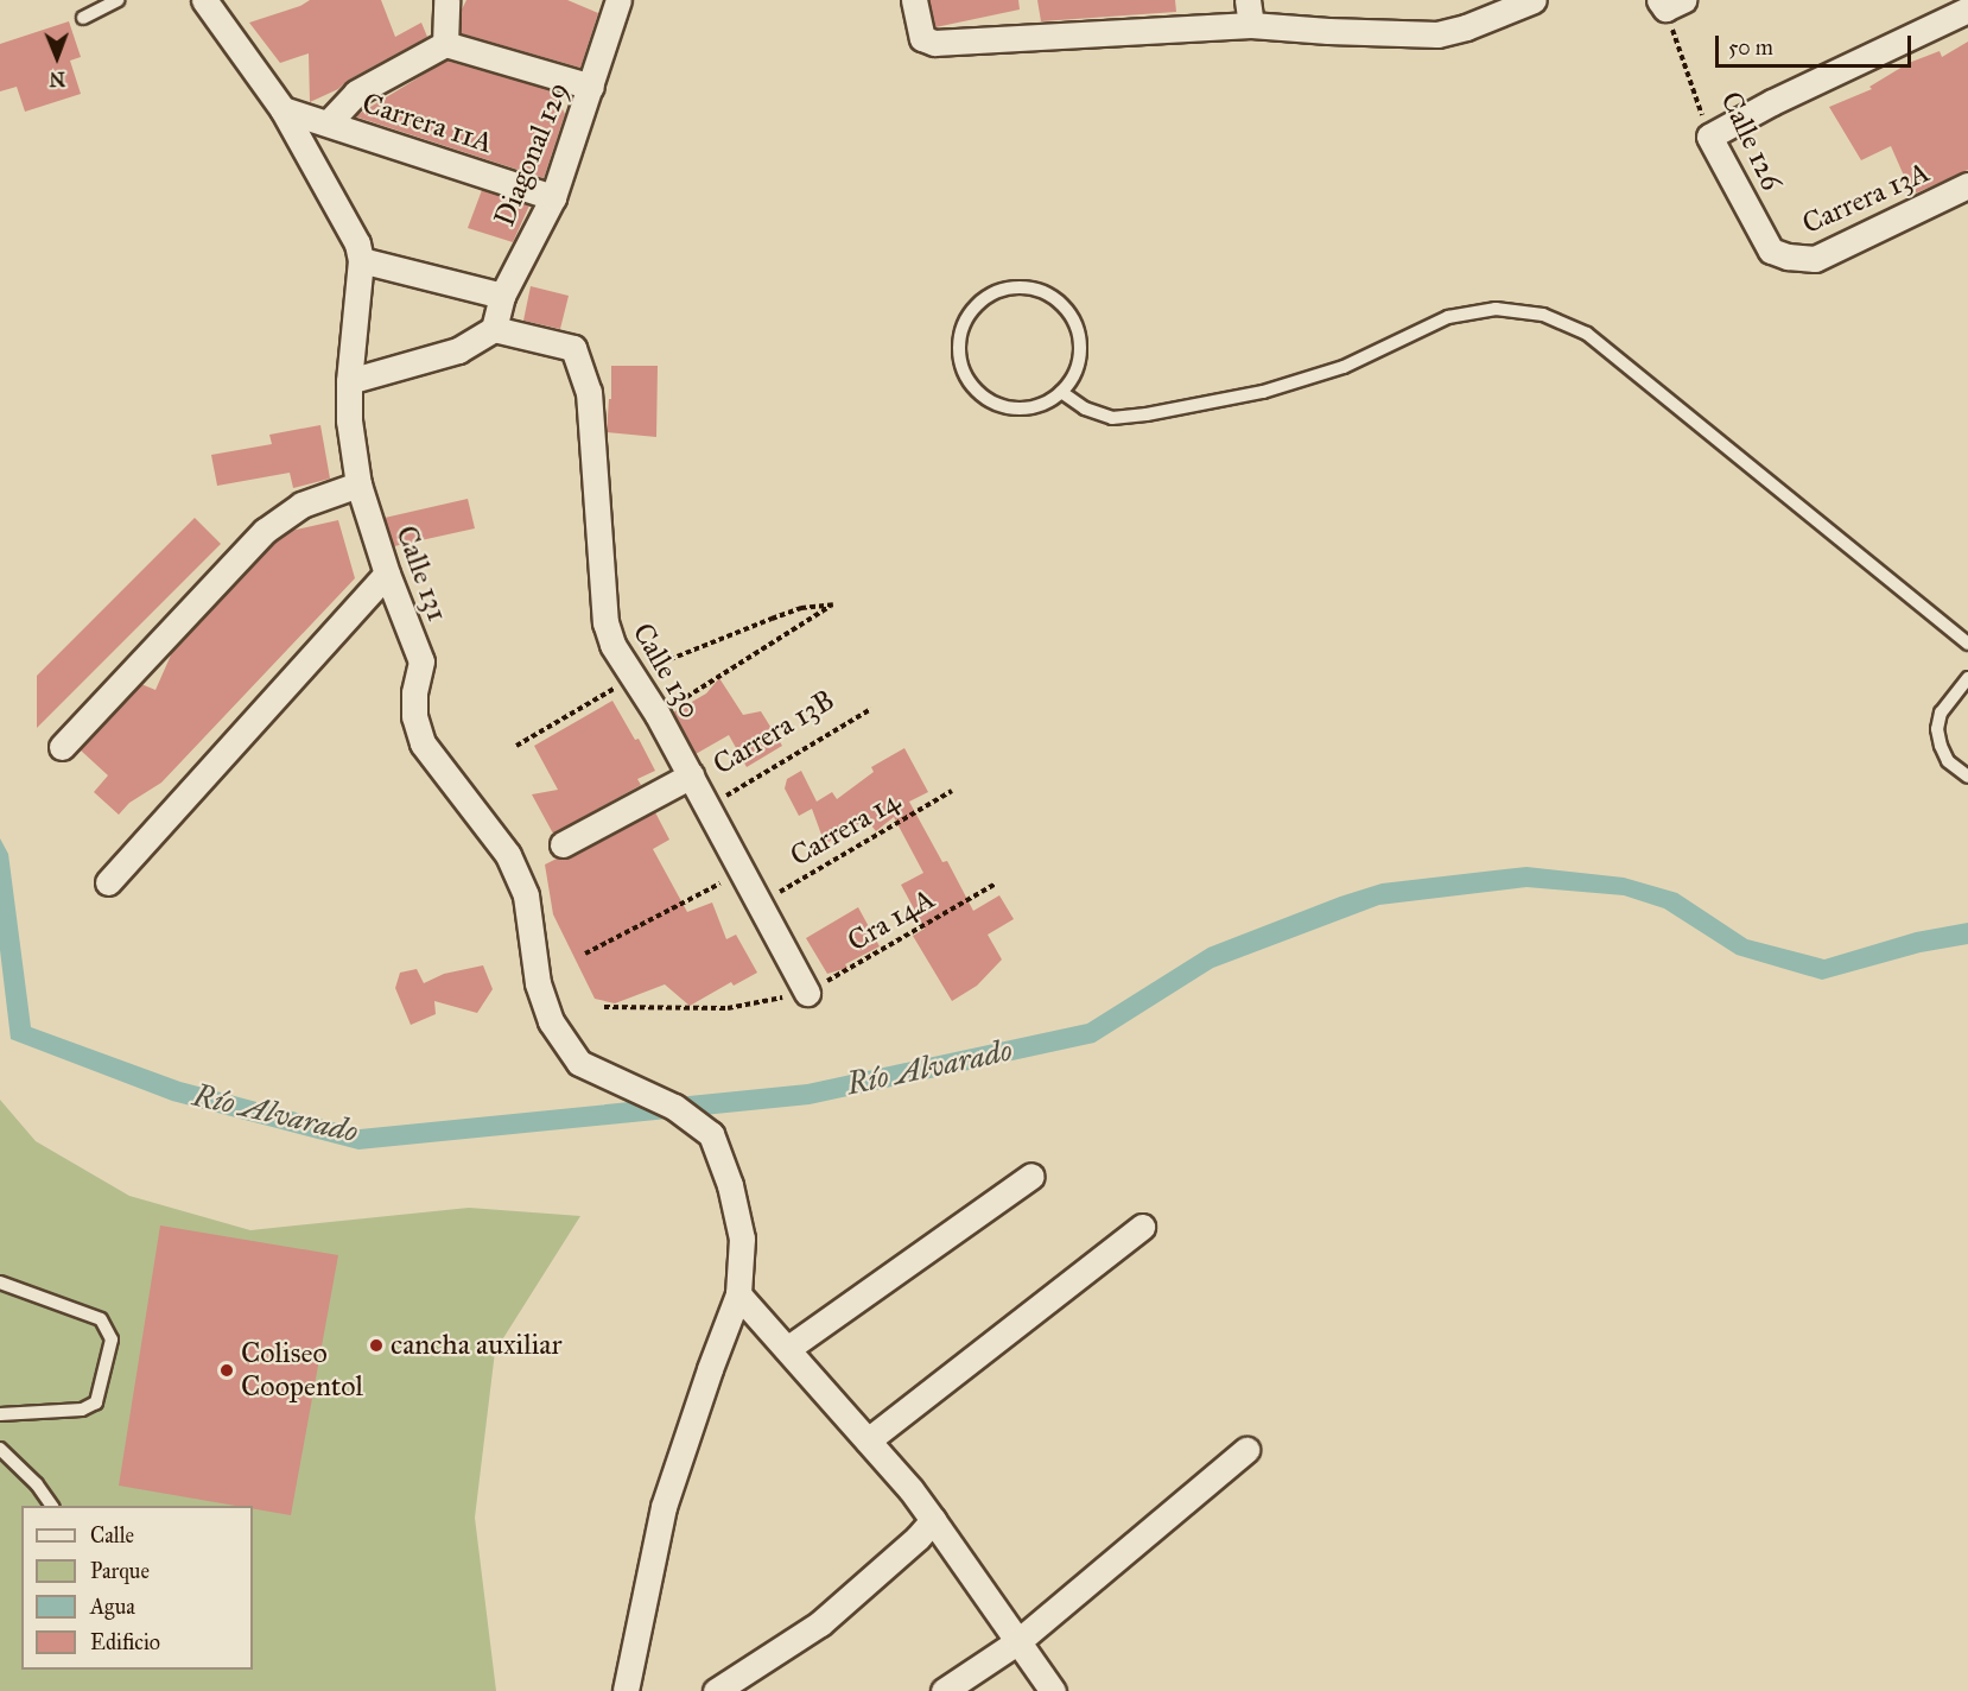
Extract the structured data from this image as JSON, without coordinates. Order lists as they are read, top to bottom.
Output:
{
  "streets": {
    "street": [
      "Carrera 11A",
      "Calle 126",
      "Diagonal 129",
      "Carrera 13A",
      "Calle 131",
      "Calle 130",
      "Carrera 13B"
    ],
    "path": ["Carrera 14", "Cra 14A"]
  },
  "crossings": [
    ["Carrera 11A", "Diagonal 129"],
    ["Carrera 11A", "Calle 131"],
    ["Calle 126", "Carrera 13A"],
    ["Diagonal 129", "Calle 130"],
    ["Calle 130", "Carrera 13B"],
    ["Calle 130", "Carrera 14"],
    ["Calle 130", "Cra 14A"]
  ],
  "water": ["Río Alvarado"],
  "places": ["cancha auxiliar", "Coliseo Coopentol"],
  "legend": [
    "Calle",
    "Parque",
    "Agua",
    "Edificio"
  ],
  "scale_bar": "50 m",
  "north": "bottom"
}
